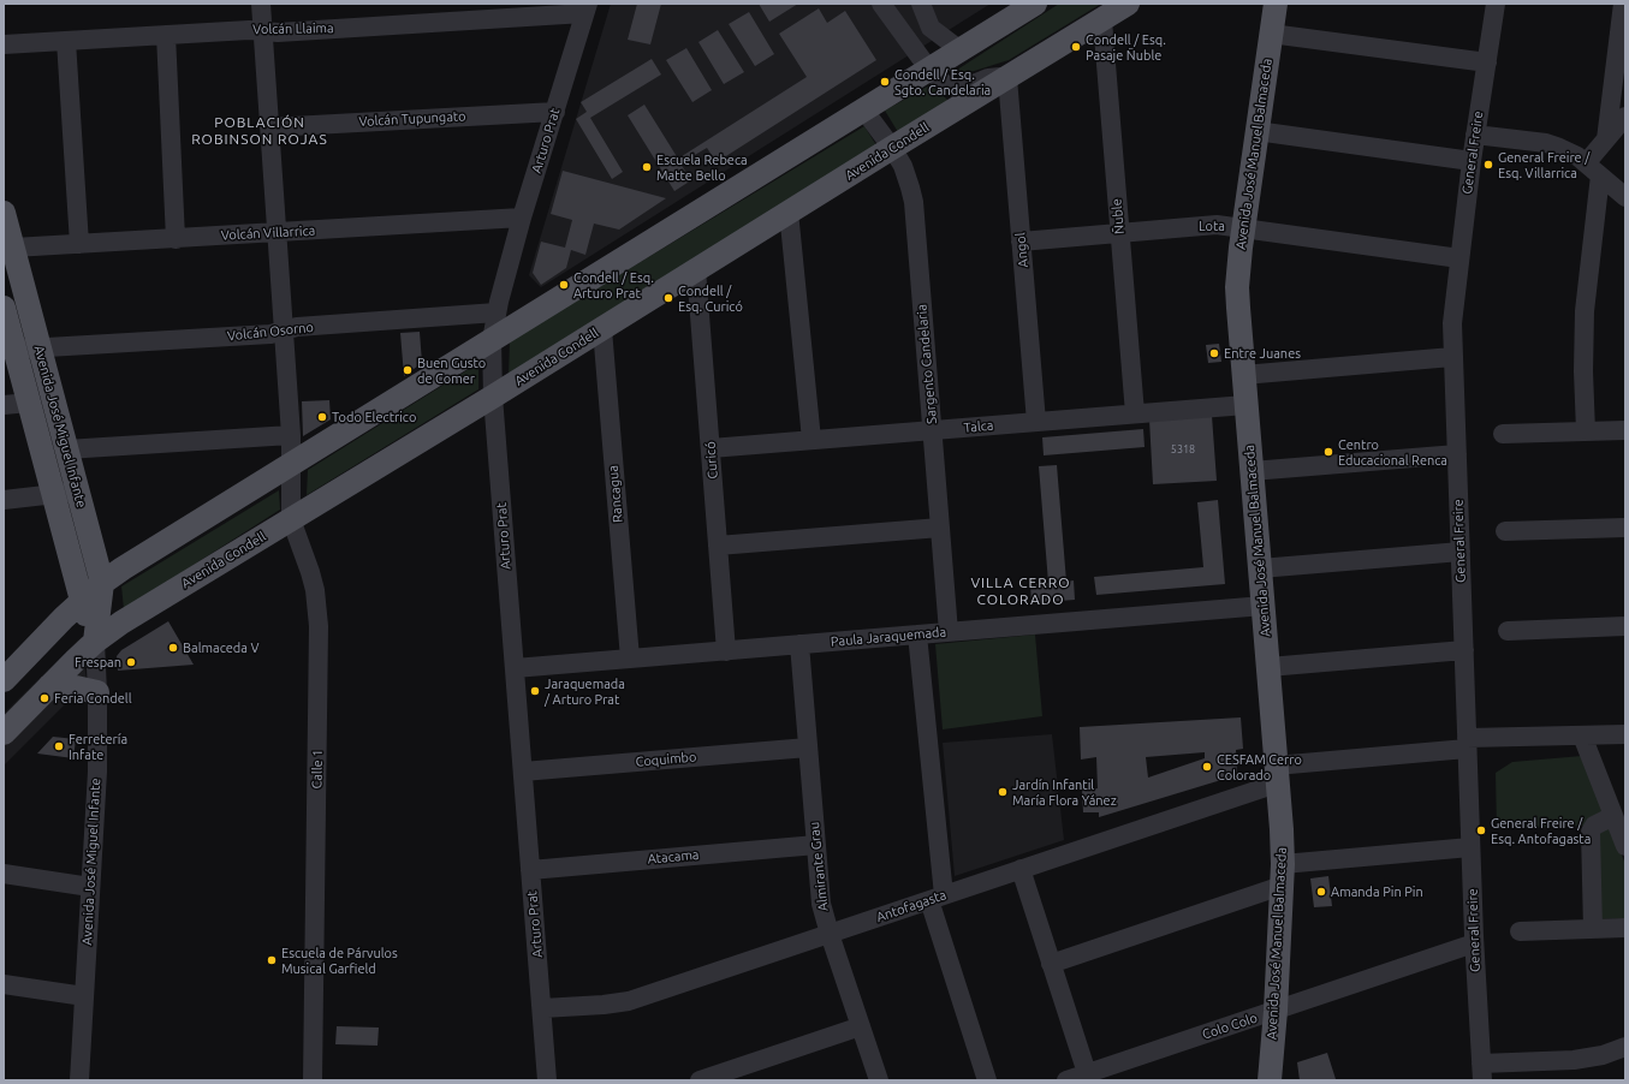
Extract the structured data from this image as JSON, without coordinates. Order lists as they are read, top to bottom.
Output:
{
  "streets": {
    "main road": ["Avenida Condell", "Avenida José Manuel Balmaceda", "Avenida José Miguel Infante"],
    "street": [
      "Volcán Llaima",
      "Volcán Tupungato",
      "Arturo Prat",
      "General Freire",
      "Ñuble",
      "Lota",
      "Volcán Villarrica",
      "Angol",
      "Volcán Osorno",
      "Sargento Candelaria",
      "Talca",
      "Curicó",
      "Rancagua",
      "Paula Jaraquemada",
      "Coquimbo",
      "Calle 1",
      "Atacama",
      "Almirante Grau",
      "Antofagasta",
      "Colo Colo"
    ]
  },
  "crossings": [
    ["Volcán Llaima", "Arturo Prat"],
    ["Volcán Llaima", "Calle 1"],
    ["Volcán Tupungato", "Arturo Prat"],
    ["Volcán Tupungato", "Calle 1"],
    ["Arturo Prat", "Avenida Condell"],
    ["Arturo Prat", "Volcán Villarrica"],
    ["Arturo Prat", "Volcán Osorno"],
    ["Arturo Prat", "Paula Jaraquemada"],
    ["Arturo Prat", "Coquimbo"],
    ["Arturo Prat", "Atacama"],
    ["Arturo Prat", "Antofagasta"],
    ["Avenida Condell", "Ñuble"],
    ["Avenida Condell", "Angol"],
    ["Avenida Condell", "Sargento Candelaria"],
    ["Avenida Condell", "Avenida José Miguel Infante"],
    ["Avenida Condell", "Curicó"],
    ["Avenida Condell", "Rancagua"],
    ["Avenida Condell", "Calle 1"],
    ["General Freire", "Lota"],
    ["General Freire", "Antofagasta"],
    ["General Freire", "Colo Colo"],
    ["Avenida José Manuel Balmaceda", "Lota"],
    ["Avenida José Manuel Balmaceda", "Talca"],
    ["Avenida José Manuel Balmaceda", "Paula Jaraquemada"],
    ["Avenida José Manuel Balmaceda", "Antofagasta"],
    ["Avenida José Manuel Balmaceda", "Colo Colo"],
    ["Ñuble", "Lota"],
    ["Ñuble", "Talca"],
    ["Lota", "Angol"],
    ["Volcán Villarrica", "Avenida José Miguel Infante"],
    ["Volcán Villarrica", "Calle 1"],
    ["Angol", "Talca"],
    ["Volcán Osorno", "Avenida José Miguel Infante"],
    ["Volcán Osorno", "Calle 1"],
    ["Sargento Candelaria", "Talca"],
    ["Sargento Candelaria", "Paula Jaraquemada"],
    ["Talca", "Curicó"],
    ["Curicó", "Paula Jaraquemada"],
    ["Rancagua", "Paula Jaraquemada"],
    ["Paula Jaraquemada", "Almirante Grau"],
    ["Coquimbo", "Almirante Grau"],
    ["Atacama", "Almirante Grau"],
    ["Almirante Grau", "Antofagasta"]
  ],
  "districts": ["POBLACIÓN ROBINSON ROJAS", "VILLA CERRO COLORADO"],
  "places": [
    "Condell / Esq. Pasaje Ñuble",
    "Condell / Esq. Sgto. Candelaria",
    "General Freire / Esq. Villarrica",
    "Escuela Rebeca Matte Bello",
    "Condell / Esq. Arturo Prat",
    "Condell / Esq. Curicó",
    "Entre Juanes",
    "Buen Gusto de Comer",
    "Todo Electrico",
    "Centro Educacional Renca",
    "Balmaceda V",
    "Frespan",
    "Jaraquemada / Arturo Prat",
    "Feria Condell",
    "Ferretería Infate",
    "CESFAM Cerro Colorado",
    "Jardín Infantil María Flora Yánez",
    "General Freire / Esq. Antofagasta",
    "Amanda Pin Pin",
    "Escuela de Párvulos Musical Garfield"
  ],
  "house_numbers": ["5318"]
}
